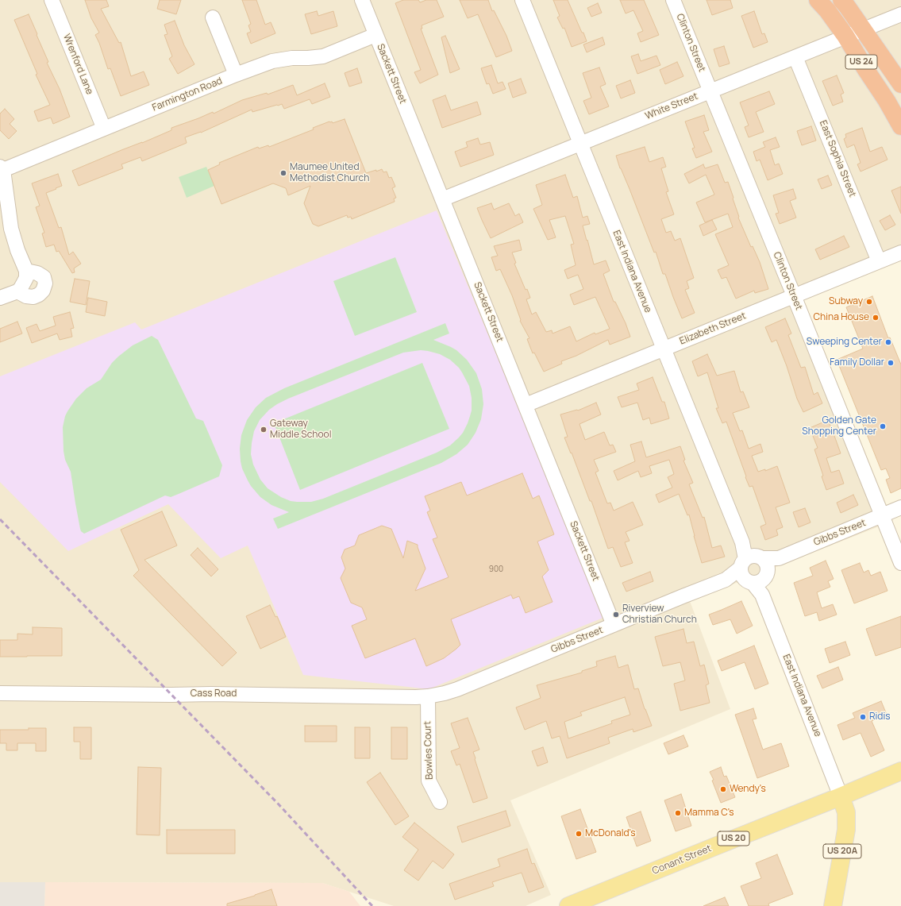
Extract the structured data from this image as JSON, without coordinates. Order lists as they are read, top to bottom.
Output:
{
  "streets": {
    "highway": ["US 24"],
    "main road": ["US 20", "US 20A", "Conant Street"],
    "street": [
      "Clinton Street",
      "Wrenford Lane",
      "Sackett Street",
      "Farmington Road",
      "White Street",
      "East Sophia Street",
      "East Indiana Avenue",
      "Elizabeth Street",
      "Gibbs Street",
      "Cass Road",
      "Bowles Court"
    ]
  },
  "crossings": [
    ["Clinton Street", "White Street"],
    ["Clinton Street", "Elizabeth Street"],
    ["Clinton Street", "Gibbs Street"],
    ["US 24", "White Street"],
    ["Wrenford Lane", "Farmington Road"],
    ["Sackett Street", "Farmington Road"],
    ["Sackett Street", "White Street"],
    ["Sackett Street", "Elizabeth Street"],
    ["Sackett Street", "Gibbs Street"],
    ["White Street", "East Sophia Street"],
    ["White Street", "East Indiana Avenue"],
    ["East Sophia Street", "Elizabeth Street"],
    ["East Indiana Avenue", "Elizabeth Street"],
    ["East Indiana Avenue", "Gibbs Street"],
    ["East Indiana Avenue", "US 20A"],
    ["East Indiana Avenue", "Conant Street"],
    ["Gibbs Street", "Cass Road"],
    ["Gibbs Street", "Bowles Court"],
    ["Cass Road", "Bowles Court"],
    ["US 20A", "Conant Street"]
  ],
  "places": [
    "Maumee United Methodist Church",
    "Subway",
    "China House",
    "Sweeping Center",
    "Family Dollar",
    "Golden Gate Shopping Center",
    "Gateway Middle School",
    "Riverview Christian Church",
    "Ridis",
    "Wendy's",
    "Mamma C's",
    "McDonald's"
  ],
  "house_numbers": ["900"]
}
